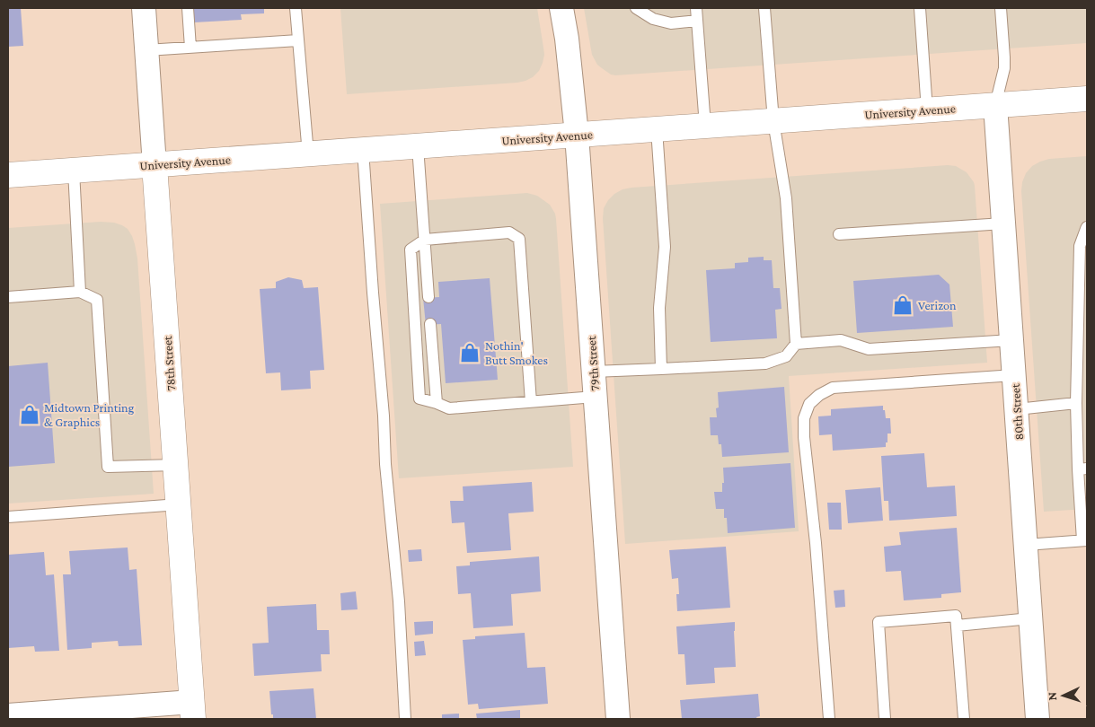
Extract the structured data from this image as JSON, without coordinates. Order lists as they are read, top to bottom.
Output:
{
  "streets": {
    "main road": ["University Avenue", "78th Street"],
    "street": ["79th Street", "80th Street"]
  },
  "crossings": [
    ["University Avenue", "78th Street"],
    ["University Avenue", "79th Street"],
    ["University Avenue", "80th Street"]
  ],
  "places": {
    "shop": ["Verizon", "Nothin' Butt Smokes", "Midtown Printing & Graphics"]
  },
  "north": "left"
}
